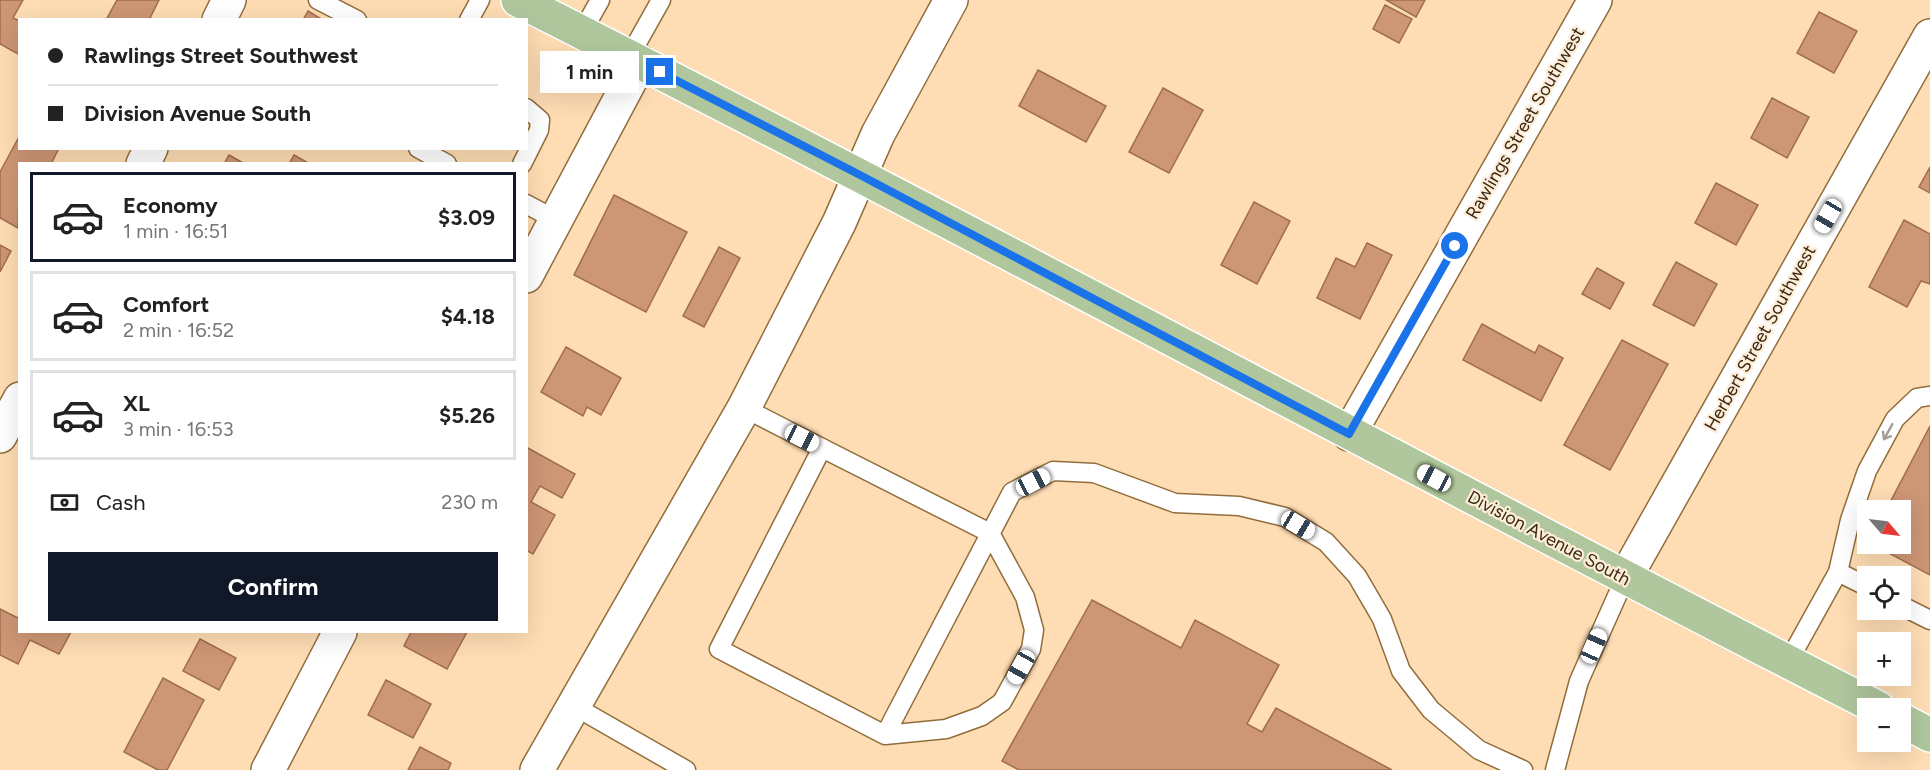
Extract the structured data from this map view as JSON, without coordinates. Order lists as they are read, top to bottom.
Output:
{
  "streets": {
    "main road": ["Division Avenue South"],
    "street": ["Rawlings Street Southwest", "Herbert Street Southwest"]
  },
  "crossings": [
    ["Rawlings Street Southwest", "Division Avenue South"],
    ["Herbert Street Southwest", "Division Avenue South"]
  ],
  "north": "bottom right",
  "page": {
    "banner": ["Rawlings Street Southwest", "Division Avenue South"],
    "bubble": "1 min",
    "list": [
      {
        "name": "Economy",
        "note": "1 min · 16:51",
        "value": "$3.09"
      },
      {
        "name": "Comfort",
        "note": "2 min · 16:52",
        "value": "$4.18"
      },
      {
        "name": "XL",
        "note": "3 min · 16:53",
        "value": "$5.26"
      }
    ],
    "pay": ["Cash", "230 m"],
    "map_buttons": ["+", "−"],
    "buttons": "Confirm"
  }
}
